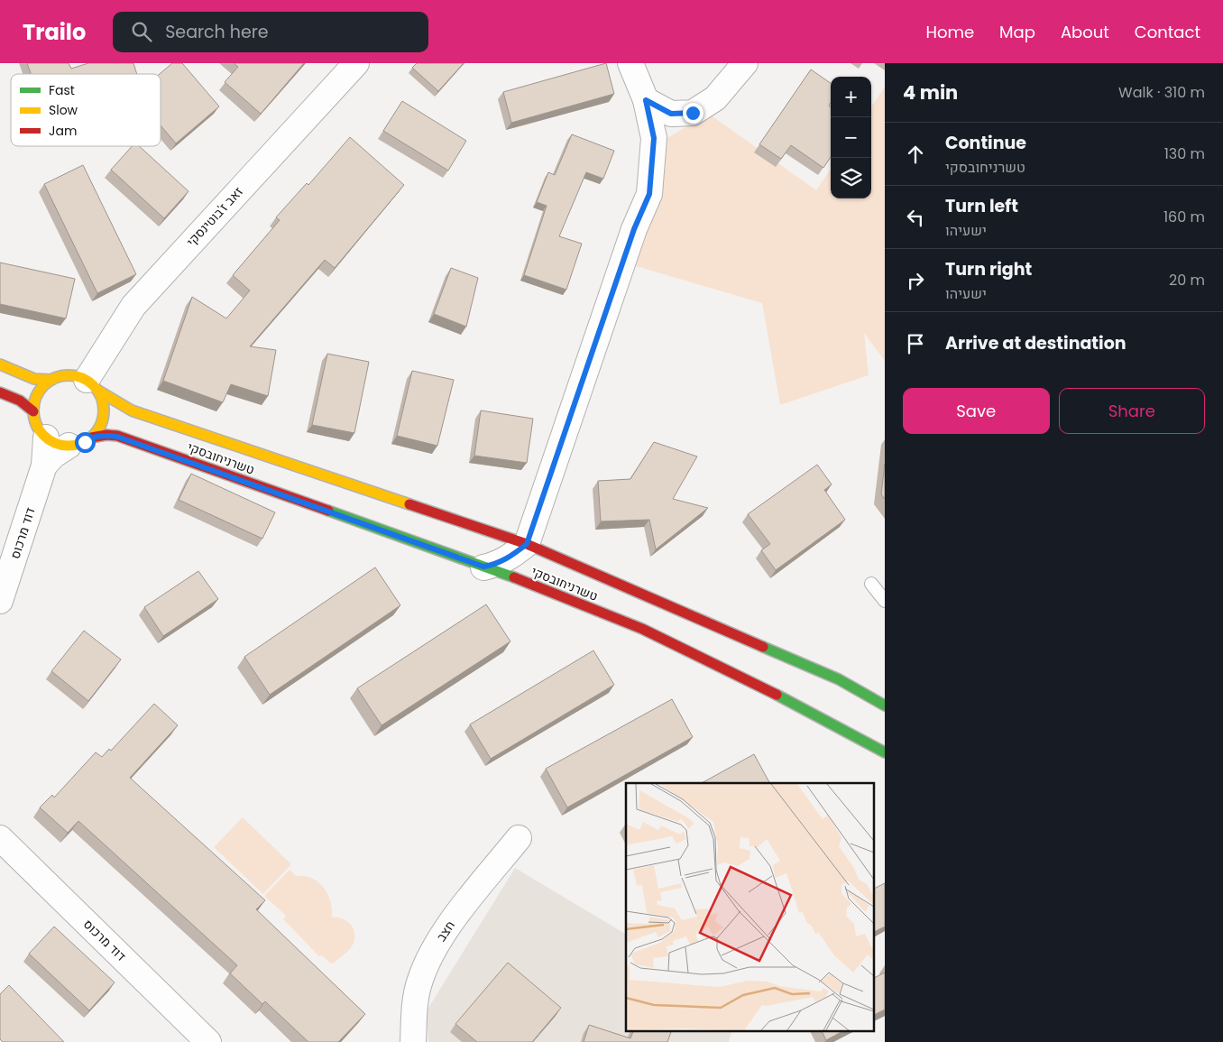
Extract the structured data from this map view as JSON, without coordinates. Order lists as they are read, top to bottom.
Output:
{
  "streets": {
    "street": [
      "זאב ז'בוטינסקי",
      "טשרניחובסקי",
      "דוד מרכוס",
      "חצב"
    ]
  },
  "crossings": [
    ["זאב ז'בוטינסקי", "טשרניחובסקי"],
    ["זאב ז'בוטינסקי", "דוד מרכוס"],
    ["טשרניחובסקי", "דוד מרכוס"]
  ],
  "legend": ["Fast", "Slow", "Jam"],
  "page": {
    "header": "Trailo",
    "search": "Search here",
    "nav": [
      "Home",
      "Map",
      "About",
      "Contact"
    ],
    "heading": ["4 min", "Walk · 310 m"],
    "map_buttons": ["+", "−"],
    "list": [
      ["Continue", "טשרניחובסקי", "130 m"],
      ["Turn left", "ישעיהו", "160 m"],
      ["Turn right", "ישעיהו", "20 m"],
      "Arrive at destination"
    ],
    "buttons": ["Save", "Share"]
  }
}
